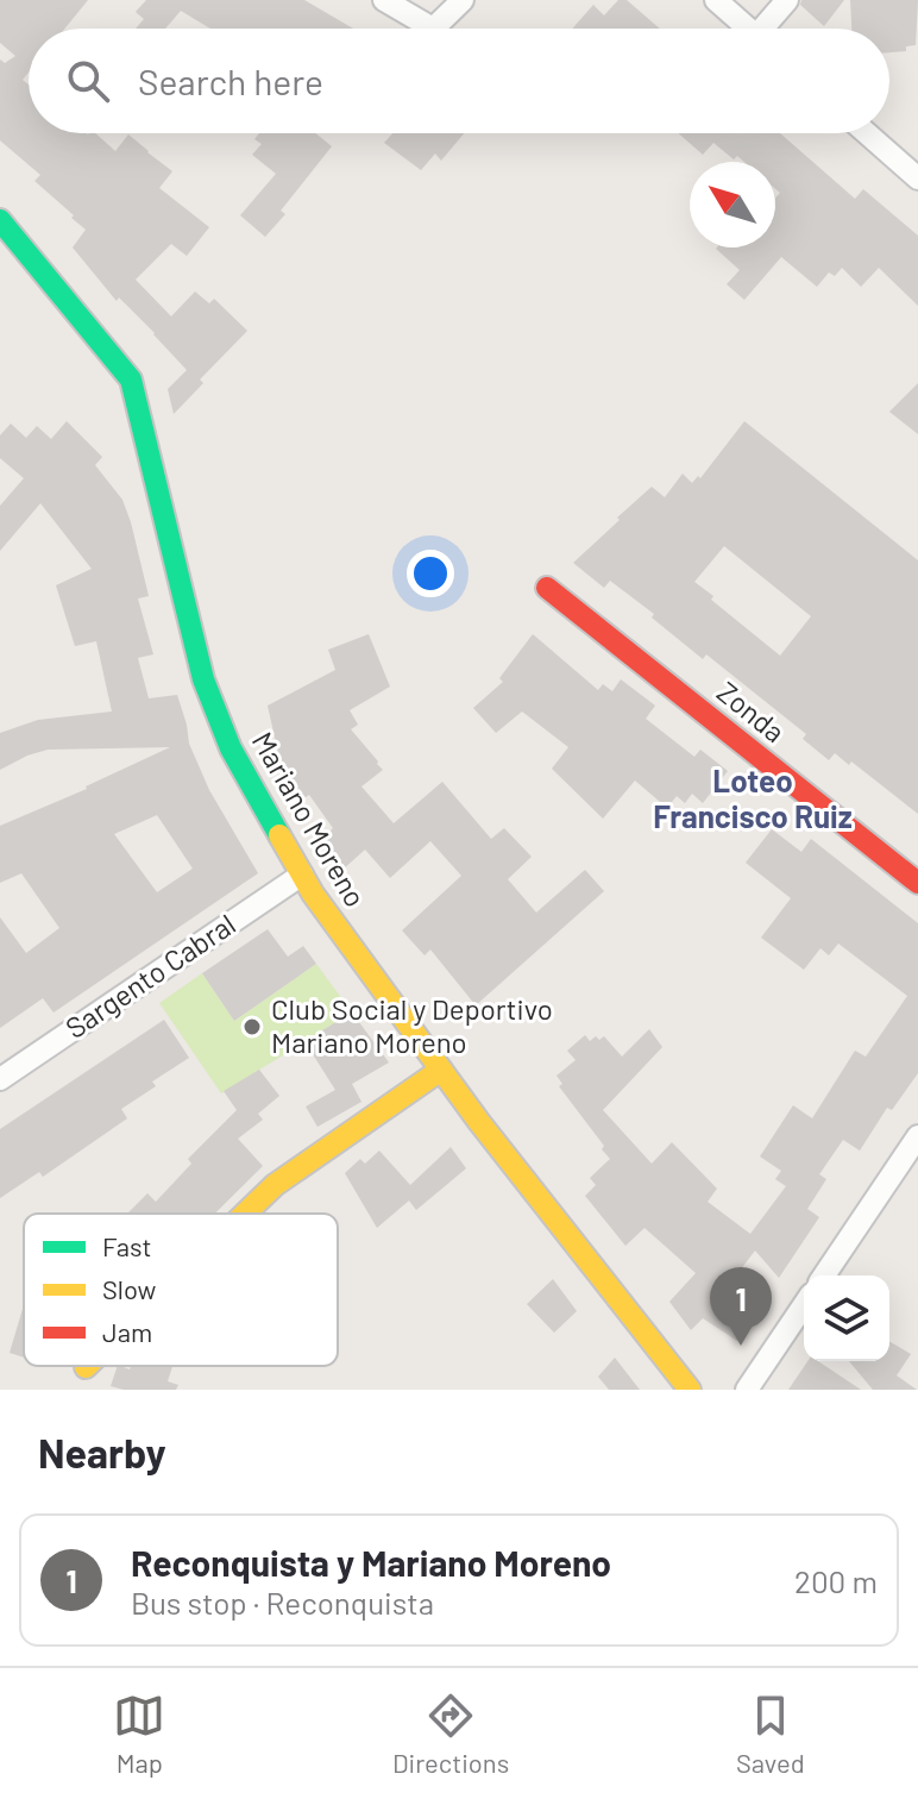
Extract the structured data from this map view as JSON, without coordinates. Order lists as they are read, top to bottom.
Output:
{
  "streets": {
    "street": ["Zonda", "Mariano Moreno", "Sargento Cabral"]
  },
  "crossings": [
    ["Mariano Moreno", "Sargento Cabral"]
  ],
  "districts": ["Loteo Francisco Ruiz"],
  "places": ["Club Social y Deportivo Mariano Moreno"],
  "legend": ["Fast", "Slow", "Jam"],
  "north": "top left",
  "page": {
    "search": "Search here",
    "pins": "1",
    "heading": "Nearby",
    "list": [
      {
        "mark": "1",
        "name": "Reconquista y Mariano Moreno",
        "note": "Bus stop · Reconquista",
        "value": "200 m"
      }
    ],
    "nav": ["Map", "Directions", "Saved"]
  }
}
